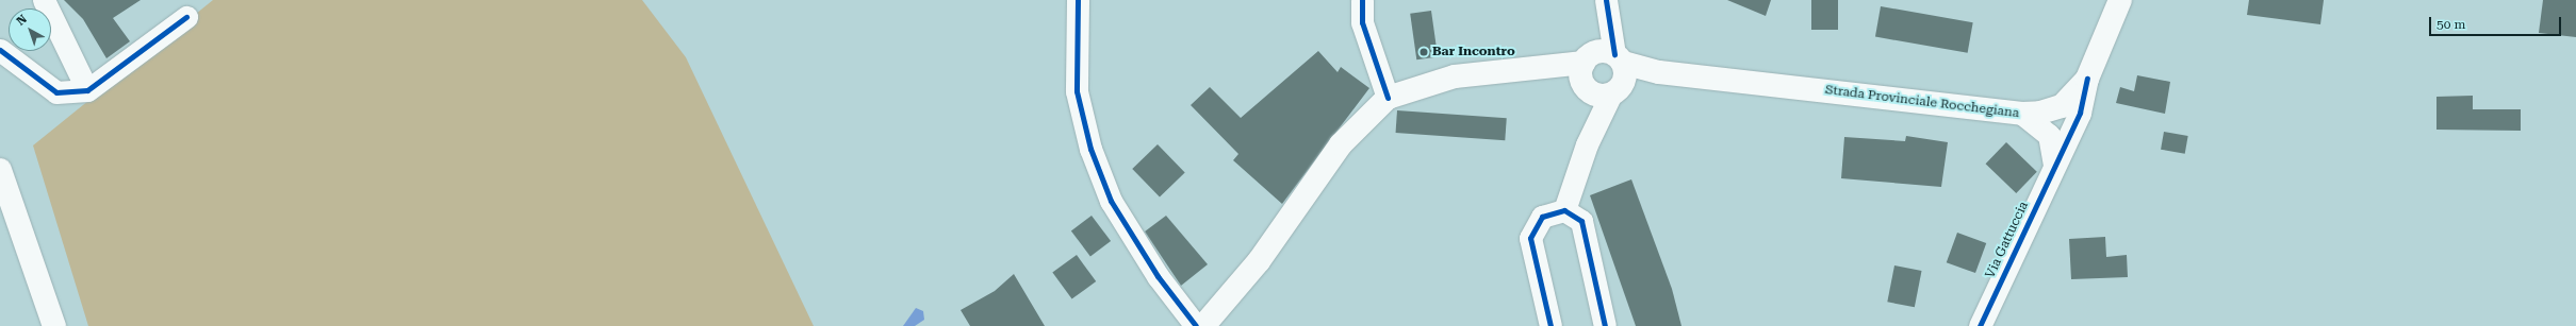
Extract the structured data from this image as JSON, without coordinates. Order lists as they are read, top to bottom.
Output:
{
  "streets": {
    "main road": ["Strada Provinciale Rocchegiana"],
    "street": ["Via Gattuccia"]
  },
  "crossings": [
    ["Strada Provinciale Rocchegiana", "Via Gattuccia"]
  ],
  "places": ["Bar Incontro"],
  "scale_bar": "50 m",
  "north": "top left"
}
